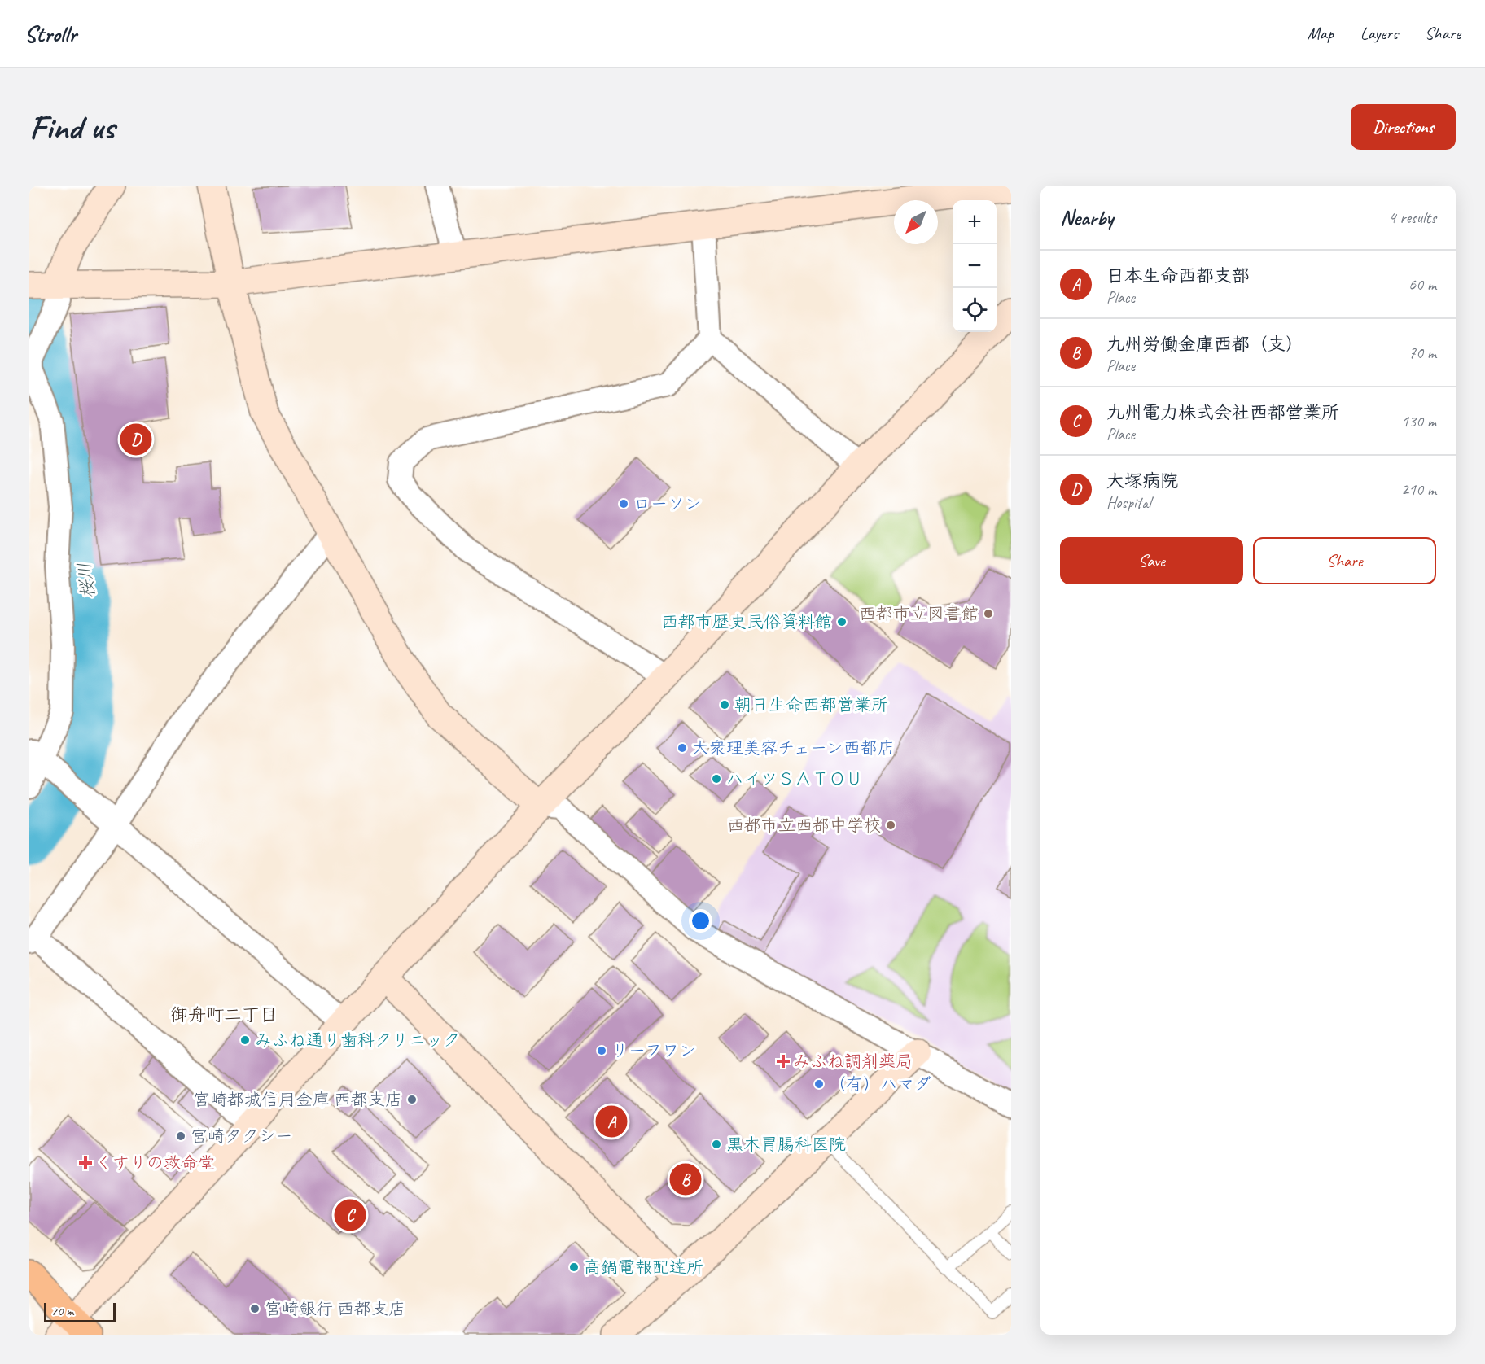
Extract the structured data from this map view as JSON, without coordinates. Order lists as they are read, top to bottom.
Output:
{
  "districts": ["御舟町二丁目"],
  "water": ["桜川"],
  "places": {
    "other": [
      "ローソン",
      "西都市立図書館",
      "西都市歴史民俗資料館",
      "朝日生命西都営業所",
      "大衆理美容チェーン西都店",
      "ハイツＳＡＴＯＵ",
      "西都市立西都中学校",
      "みふね通り歯科クリニック",
      "リーフワン",
      "（有）ハマダ",
      "宮崎都城信用金庫 西都支店",
      "宮崎タクシー",
      "黒木胃腸科医院",
      "高鍋電報配達所",
      "宮崎銀行 西都支店"
    ],
    "health": ["みふね調剤薬局", "くすりの救命堂"]
  },
  "scale_bar": "20 m",
  "north": "bottom left",
  "page": {
    "header": "Strollr",
    "nav": ["Map", "Layers", "Share"],
    "buttons": [
      "Directions",
      ["Save", "Share"]
    ],
    "title": "Find us",
    "heading": ["Nearby", "4 results"],
    "map_buttons": ["+", "−"],
    "list": [
      {
        "mark": "A",
        "name": "日本生命西都支部",
        "note": "Place",
        "value": "60 m"
      },
      {
        "mark": "B",
        "name": "九州労働金庫西都（支）",
        "note": "Place",
        "value": "70 m"
      },
      {
        "mark": "C",
        "name": "九州電力株式会社西都営業所",
        "note": "Place",
        "value": "130 m"
      },
      {
        "mark": "D",
        "name": "大塚病院",
        "note": "Hospital",
        "value": "210 m"
      }
    ],
    "pins": [
      "D",
      "A",
      "B",
      "C"
    ],
    "scale": "20 m"
  }
}
